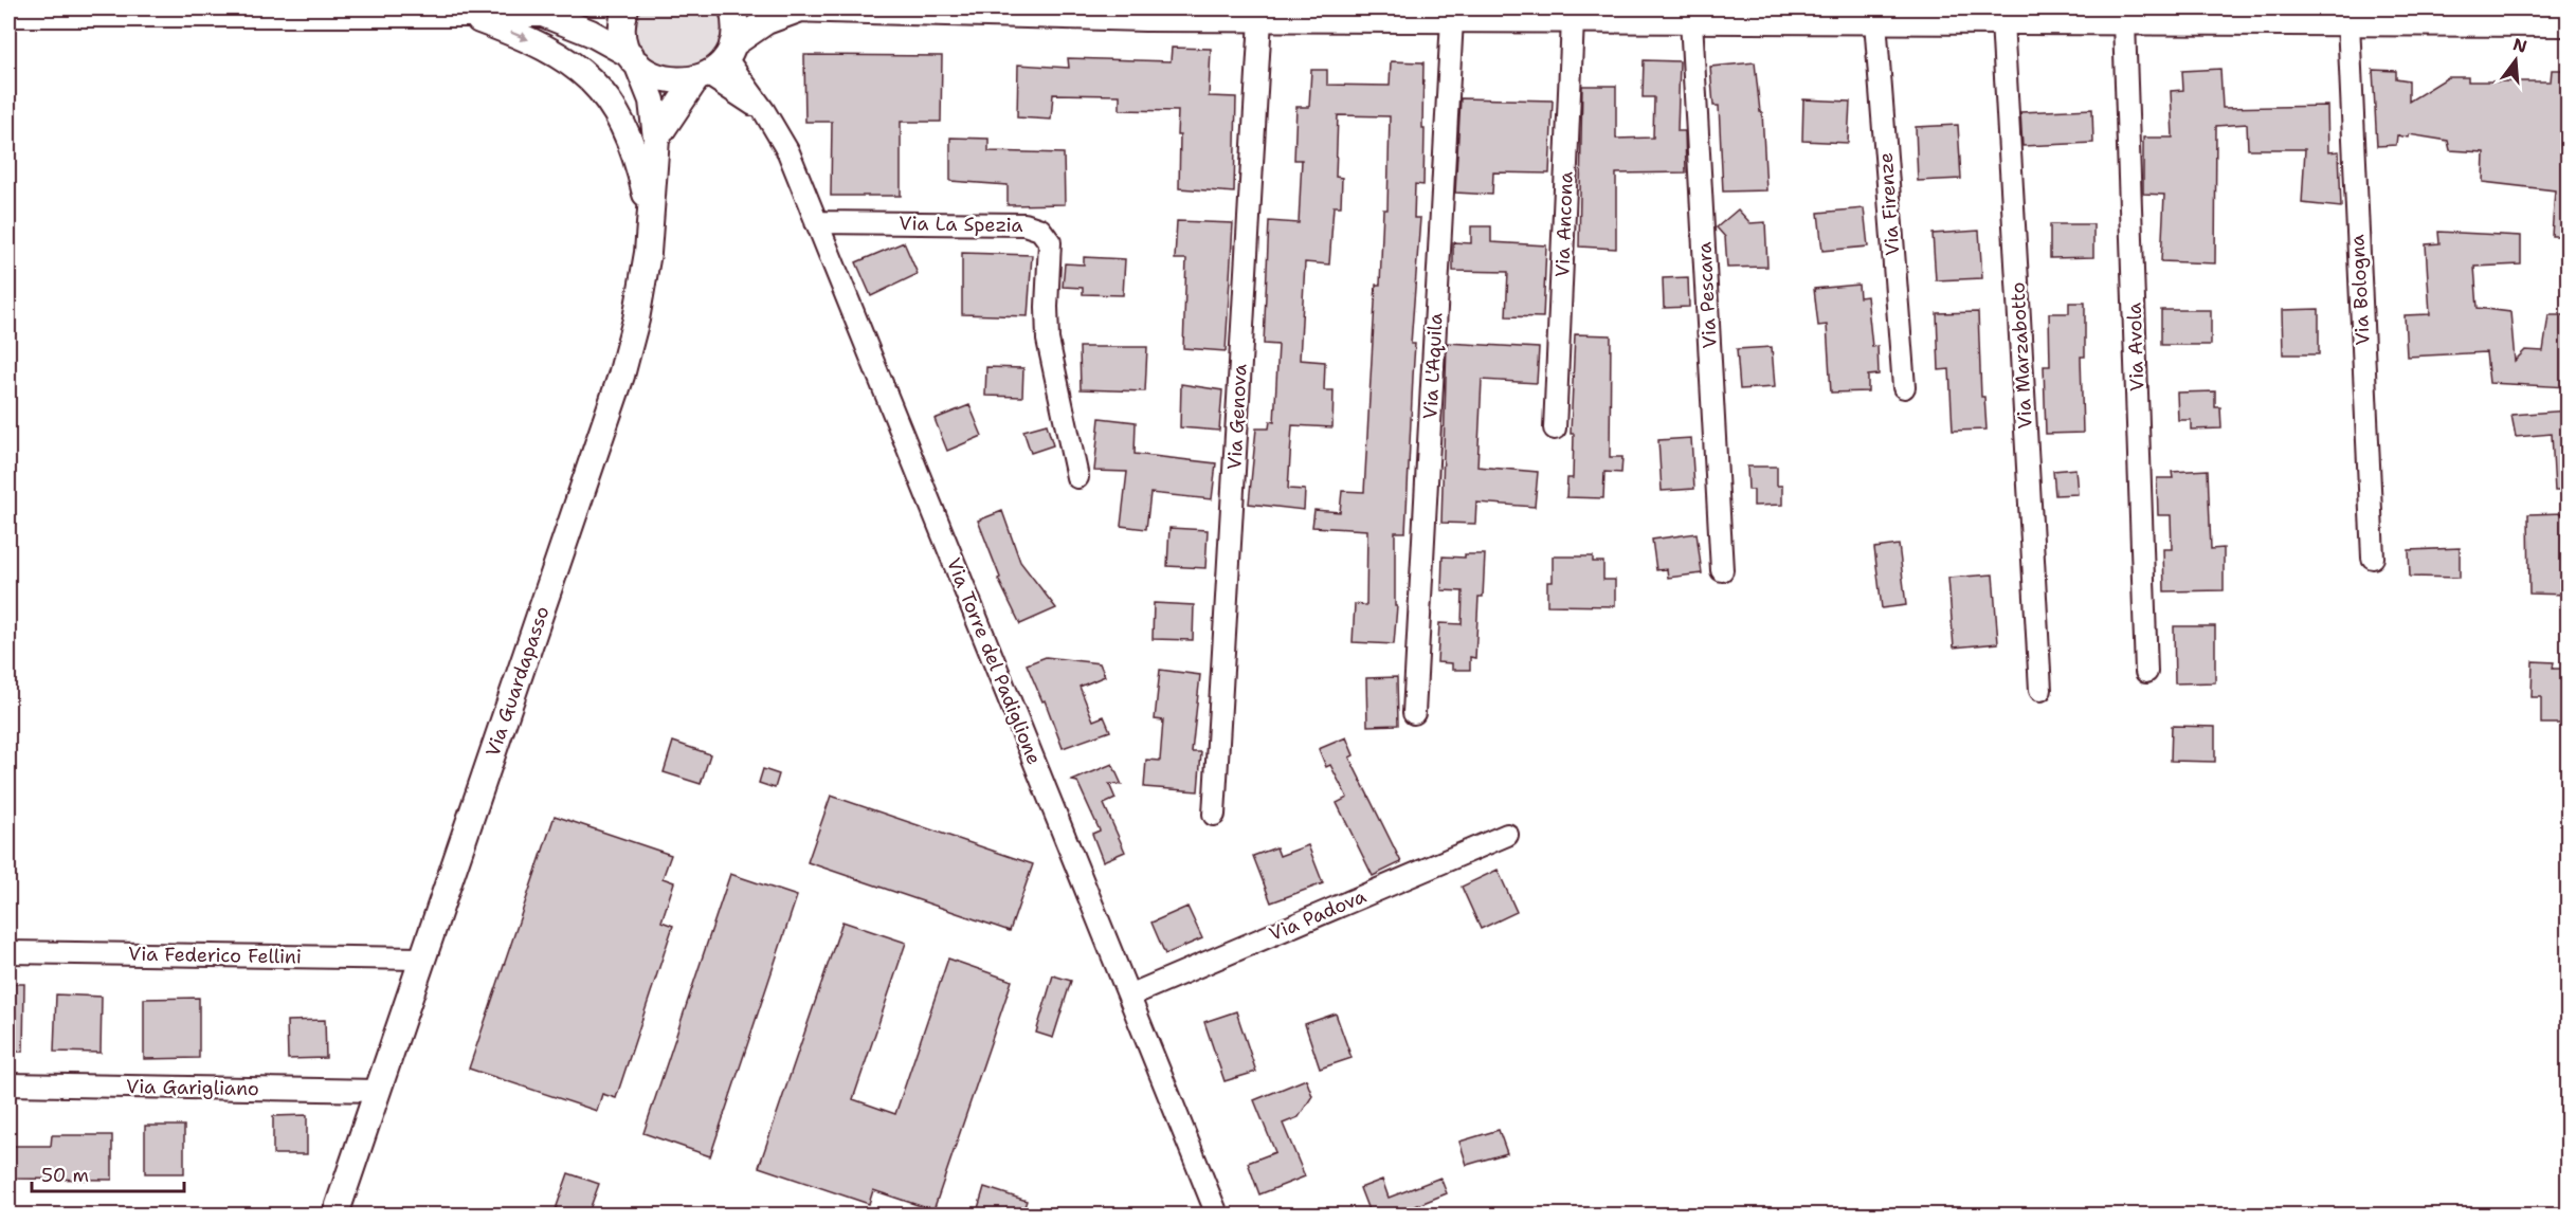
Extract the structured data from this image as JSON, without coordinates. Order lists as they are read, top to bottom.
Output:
{
  "streets": {
    "street": [
      "Via Firenze",
      "Via La Spezia",
      "Via Ancona",
      "Via Bologna",
      "Via Pescara",
      "Via Avola",
      "Via Marzabotto",
      "Via L'Aquila",
      "Via Genova",
      "Via Torre del Padiglione",
      "Via Guardapasso",
      "Via Padova",
      "Via Federico Fellini",
      "Via Garigliano"
    ]
  },
  "crossings": [
    ["Via La Spezia", "Via Torre del Padiglione"],
    ["Via Torre del Padiglione", "Via Guardapasso"],
    ["Via Torre del Padiglione", "Via Padova"],
    ["Via Guardapasso", "Via Federico Fellini"],
    ["Via Guardapasso", "Via Garigliano"]
  ],
  "scale_bar": "50 m",
  "north": "top"
}
